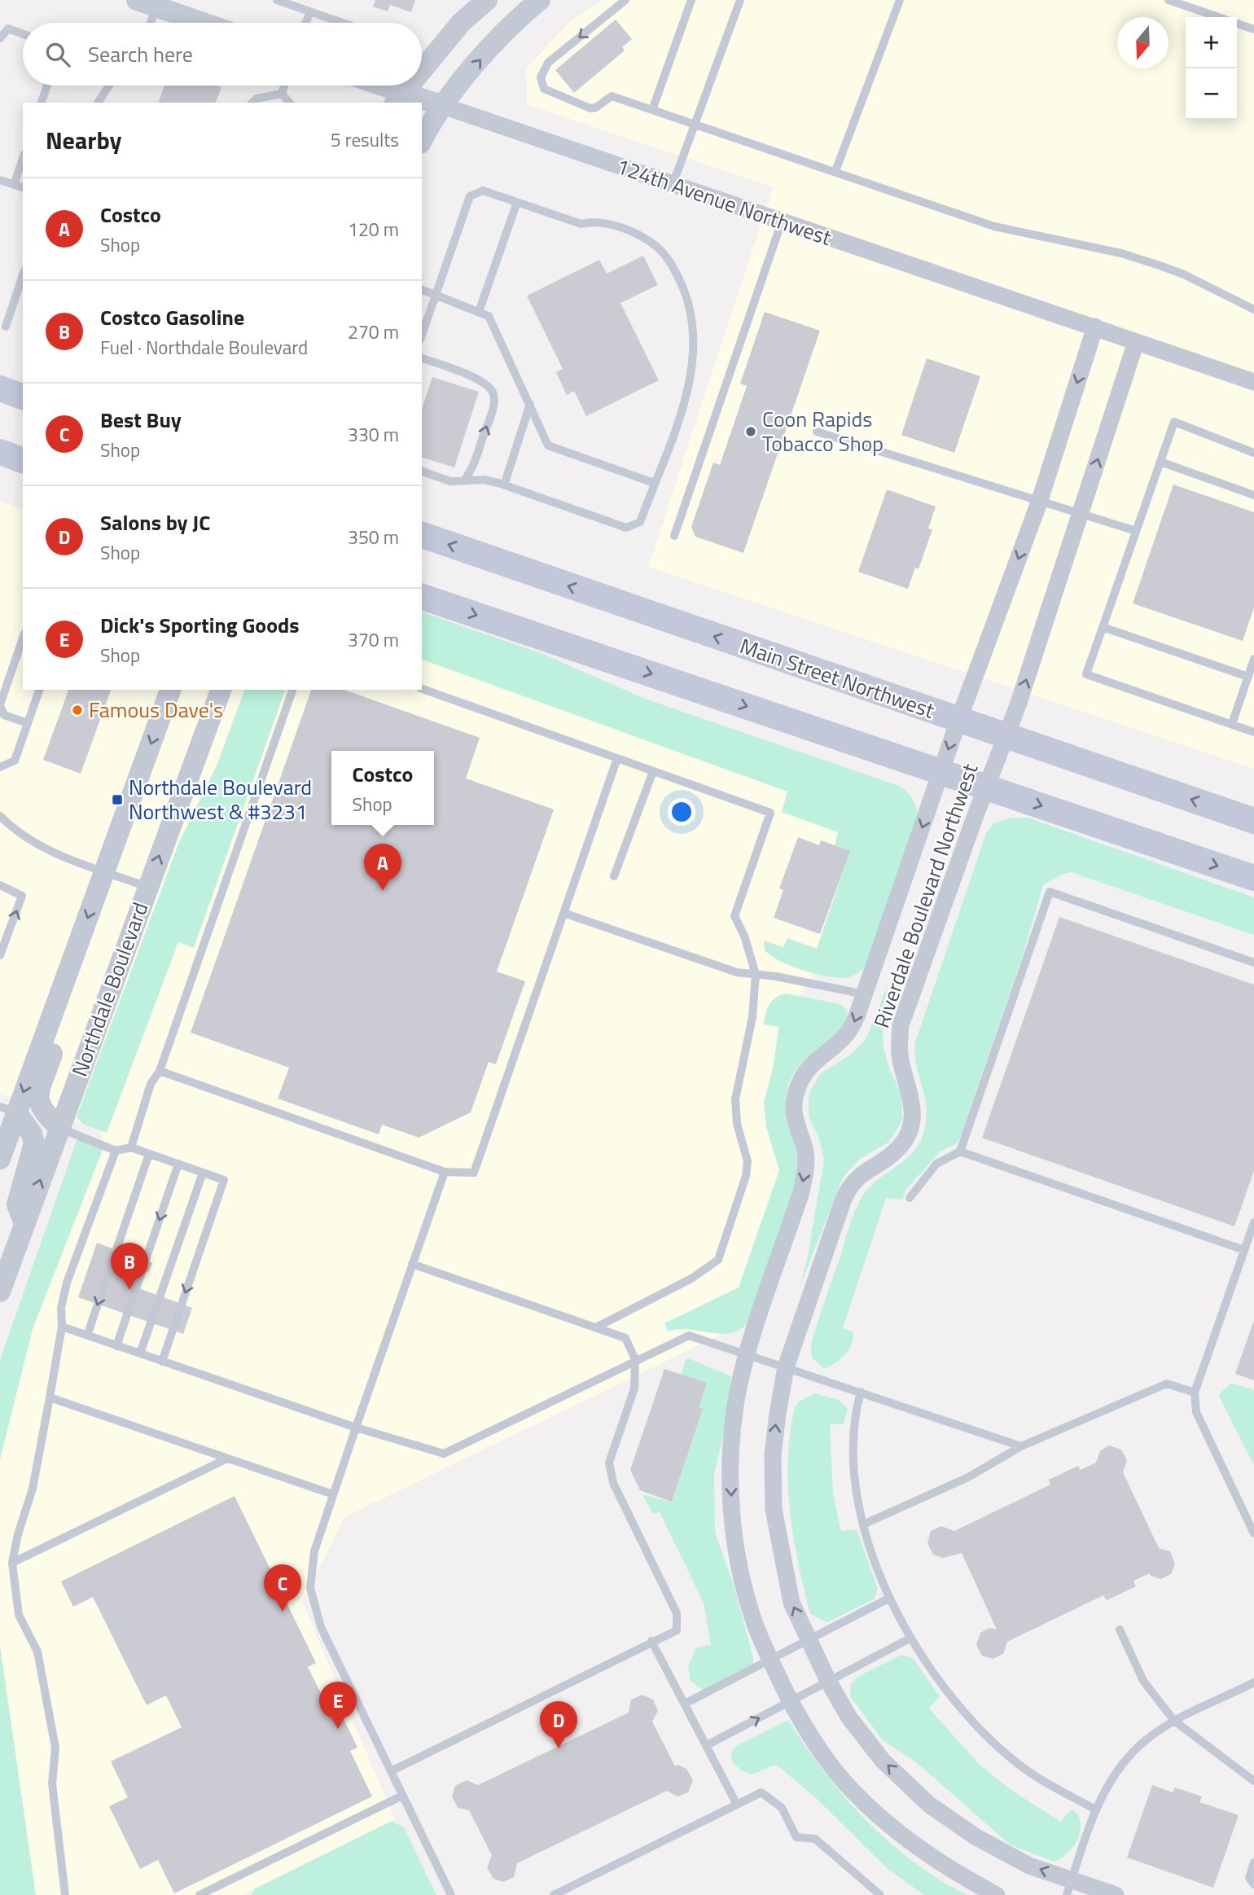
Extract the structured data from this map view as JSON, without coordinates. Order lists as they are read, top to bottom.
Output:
{
  "streets": {
    "main road": ["Main Street Northwest"],
    "street": ["124th Avenue Northwest", "Riverdale Boulevard Northwest", "Northdale Boulevard"]
  },
  "crossings": [
    ["124th Avenue Northwest", "Riverdale Boulevard Northwest"],
    ["Main Street Northwest", "Riverdale Boulevard Northwest"]
  ],
  "places": {
    "other": ["Coon Rapids Tobacco Shop", "Famous Dave's"],
    "transit": ["Northdale Boulevard Northwest & #3231"]
  },
  "north": "bottom",
  "page": {
    "map_buttons": ["+", "−"],
    "search": "Search here",
    "heading": ["Nearby", "5 results"],
    "list": [
      {
        "mark": "A",
        "name": "Costco",
        "note": "Shop",
        "value": "120 m"
      },
      {
        "mark": "B",
        "name": "Costco Gasoline",
        "note": "Fuel · Northdale Boulevard",
        "value": "270 m"
      },
      {
        "mark": "C",
        "name": "Best Buy",
        "note": "Shop",
        "value": "330 m"
      },
      {
        "mark": "D",
        "name": "Salons by JC",
        "note": "Shop",
        "value": "350 m"
      },
      {
        "mark": "E",
        "name": "Dick's Sporting Goods",
        "note": "Shop",
        "value": "370 m"
      }
    ],
    "popup": ["Costco", "Shop"],
    "pins": [
      "A",
      "B",
      "C",
      "E",
      "D"
    ]
  }
}
